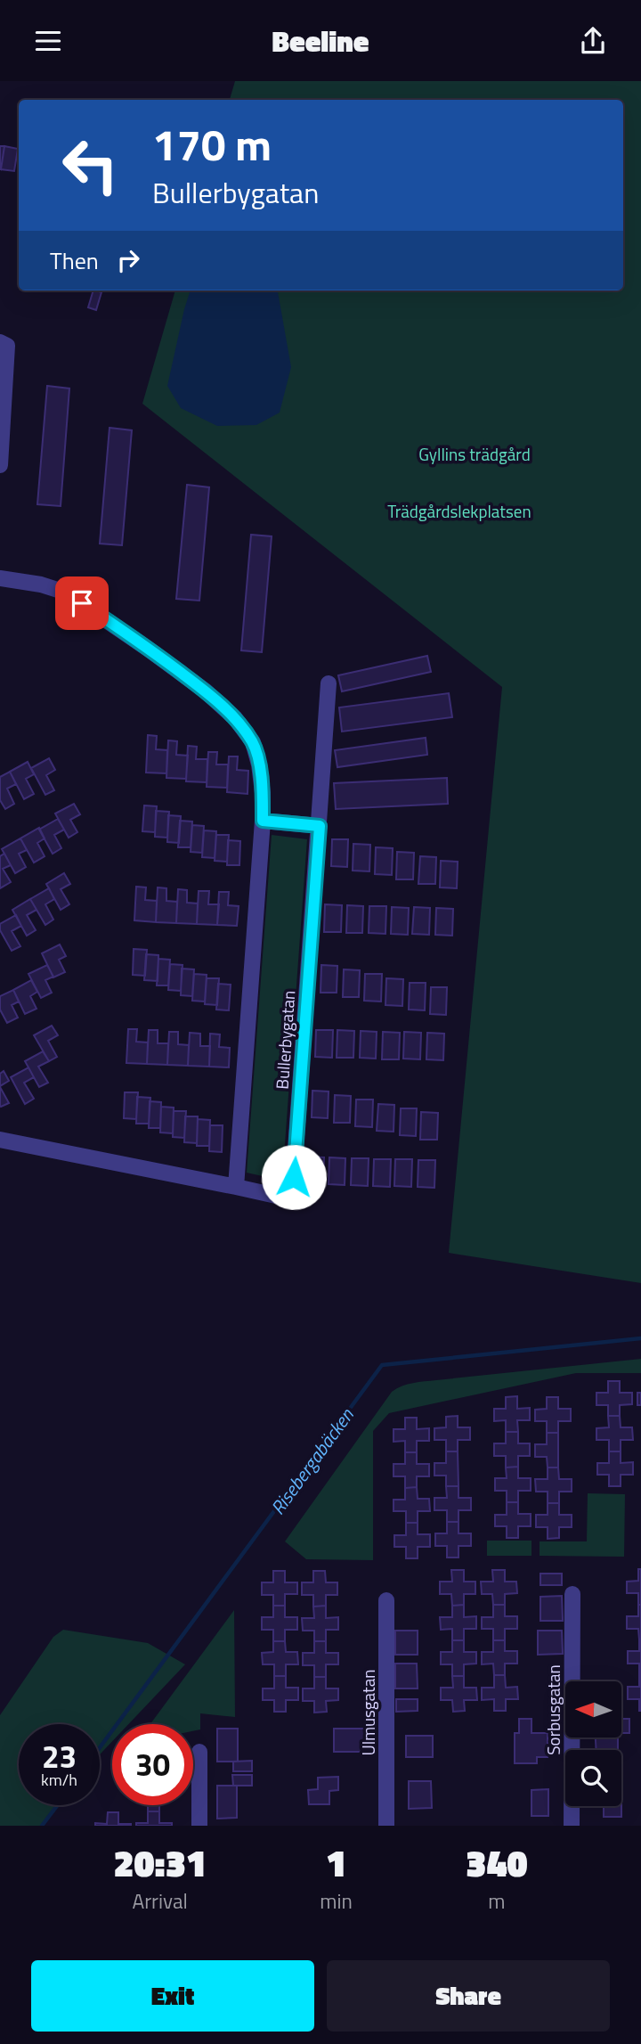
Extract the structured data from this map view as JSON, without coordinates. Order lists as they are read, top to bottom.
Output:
{
  "streets": {
    "street": ["Bullerbygatan", "Sorbusgatan", "Ulmusgatan"]
  },
  "water": ["Risebergabäcken"],
  "parks": ["Gyllins trädgård", "Trädgårdslekplatsen"],
  "north": "left",
  "page": {
    "header": "Beeline",
    "turn": ["170 m", "Bullerbygatan"],
    "then": "Then",
    "speed": "23 km/h",
    "limit": "30",
    "eta": [
      "20:31",
      "Arrival",
      "1",
      "min",
      "340",
      "m"
    ],
    "buttons": ["Exit", "Share"]
  }
}
